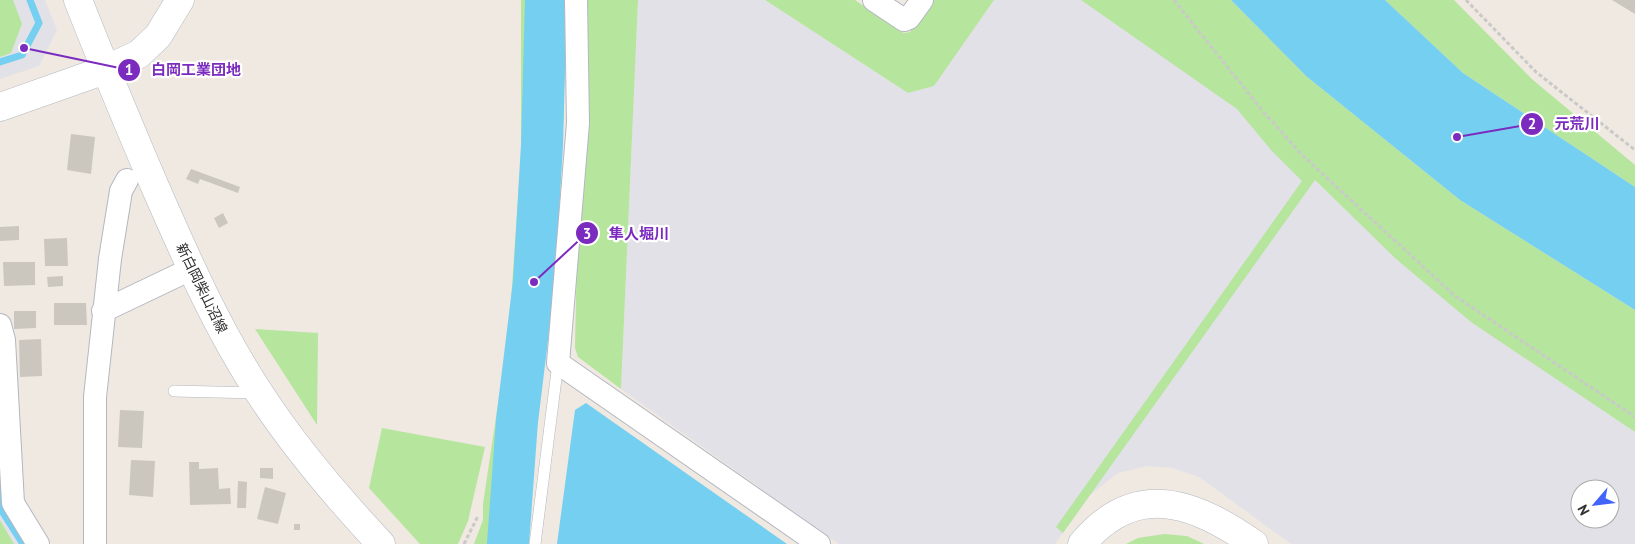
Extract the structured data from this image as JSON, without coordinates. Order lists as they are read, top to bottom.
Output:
{
  "streets": {
    "street": ["新白岡柴山沼線"]
  },
  "places": ["白岡工業団地", "元荒川", "隼人堀川"],
  "north": "bottom left"
}
